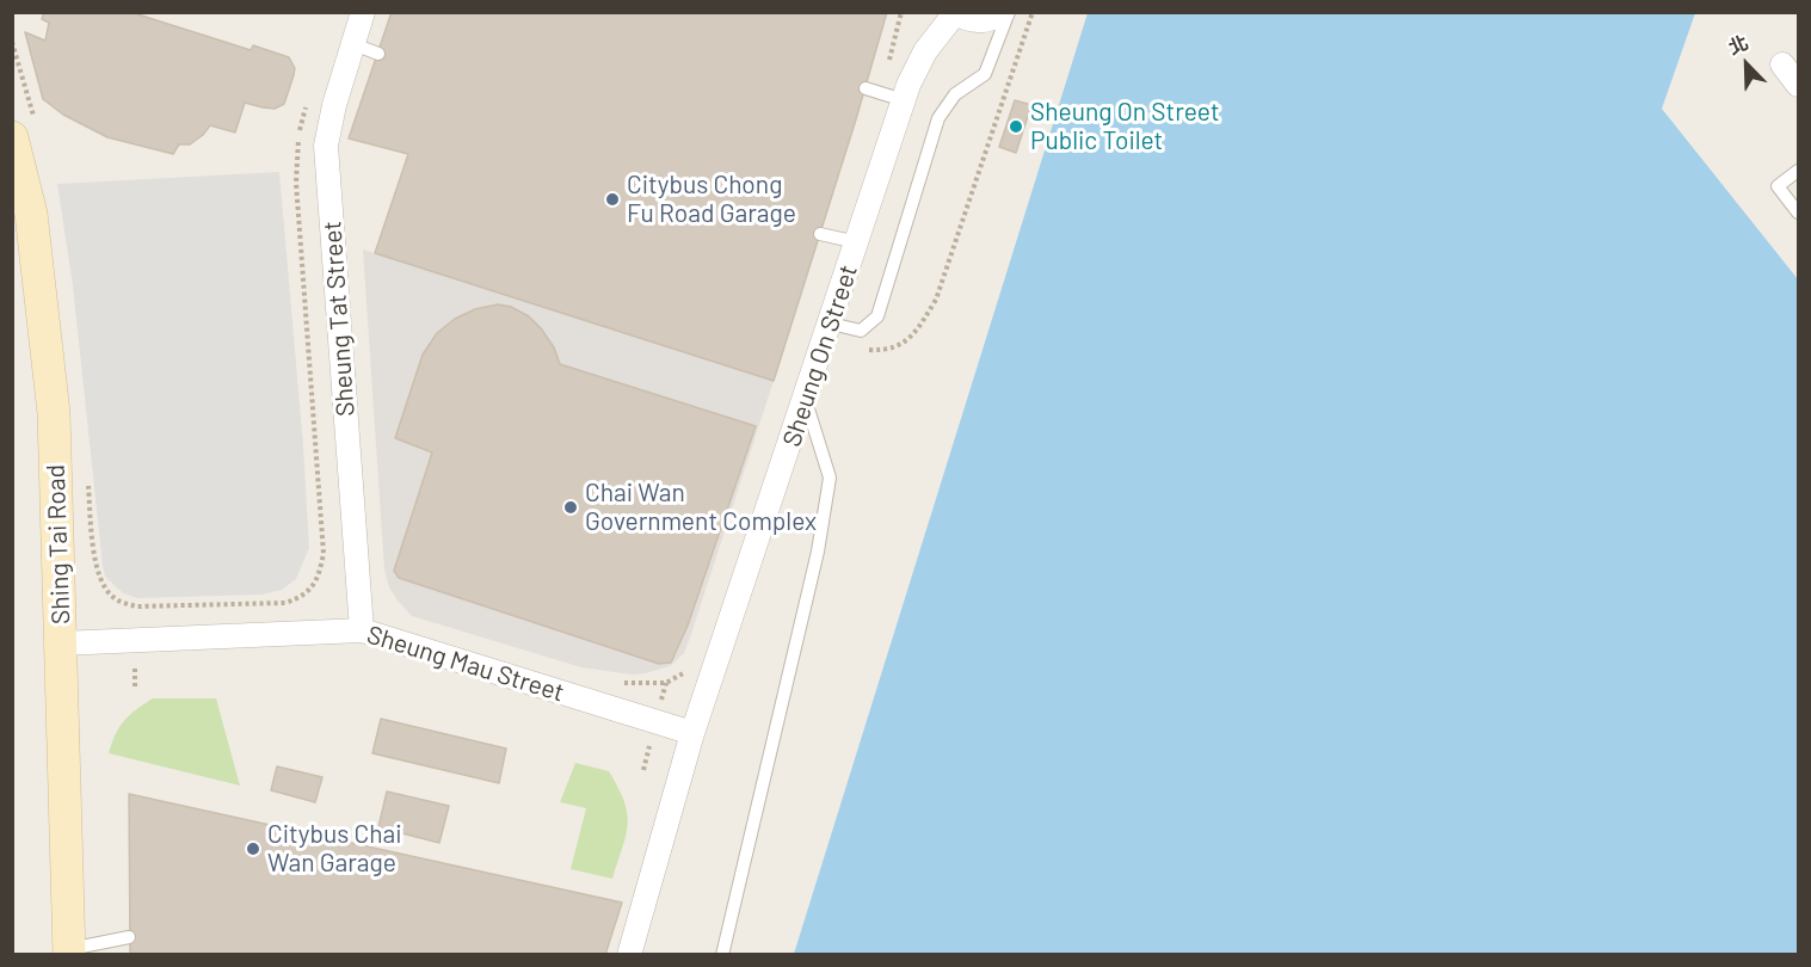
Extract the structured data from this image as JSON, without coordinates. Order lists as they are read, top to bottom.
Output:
{
  "streets": {
    "street": [
      "Sheung Tat Street",
      "Sheung On Street",
      "Shing Tai Road",
      "Sheung Mau Street"
    ]
  },
  "crossings": [
    ["Sheung Tat Street", "Sheung Mau Street"],
    ["Sheung On Street", "Sheung Mau Street"],
    ["Shing Tai Road", "Sheung Mau Street"]
  ],
  "places": [
    "Sheung On Street Public Toilet",
    "Citybus Chong Fu Road Garage",
    "Chai Wan Government Complex",
    "Citybus Chai Wan Garage"
  ],
  "north": "top left"
}
